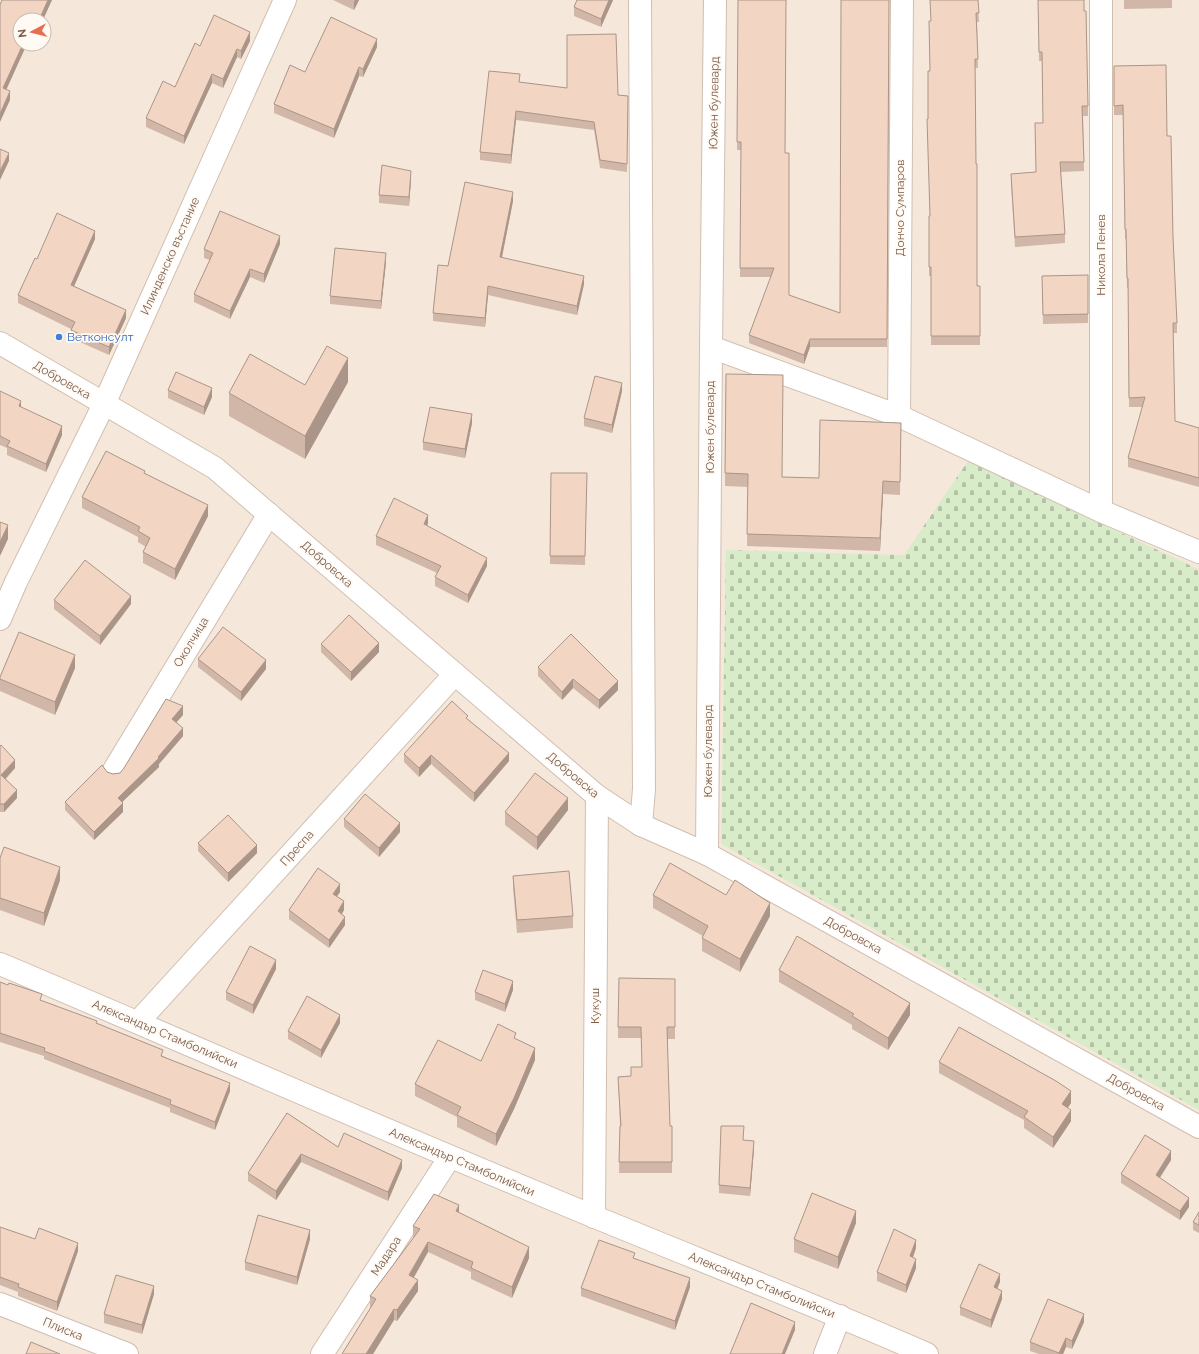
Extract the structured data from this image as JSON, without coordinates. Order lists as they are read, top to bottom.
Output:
{
  "streets": {
    "street": [
      "Южен булевард",
      "Дончо Сумпаров",
      "Никола Пенев",
      "Илинденско въстание",
      "Добровска",
      "Околчица",
      "Преспа",
      "Кукуш",
      "Александър Стамболийски",
      "Мадара",
      "Плиска"
    ]
  },
  "crossings": [
    ["Южен булевард", "Добровска"],
    ["Илинденско въстание", "Добровска"],
    ["Добровска", "Околчица"],
    ["Добровска", "Преспа"],
    ["Добровска", "Кукуш"],
    ["Преспа", "Александър Стамболийски"],
    ["Кукуш", "Александър Стамболийски"],
    ["Александър Стамболийски", "Мадара"]
  ],
  "places": ["Ветконсулт"],
  "north": "left"
}
